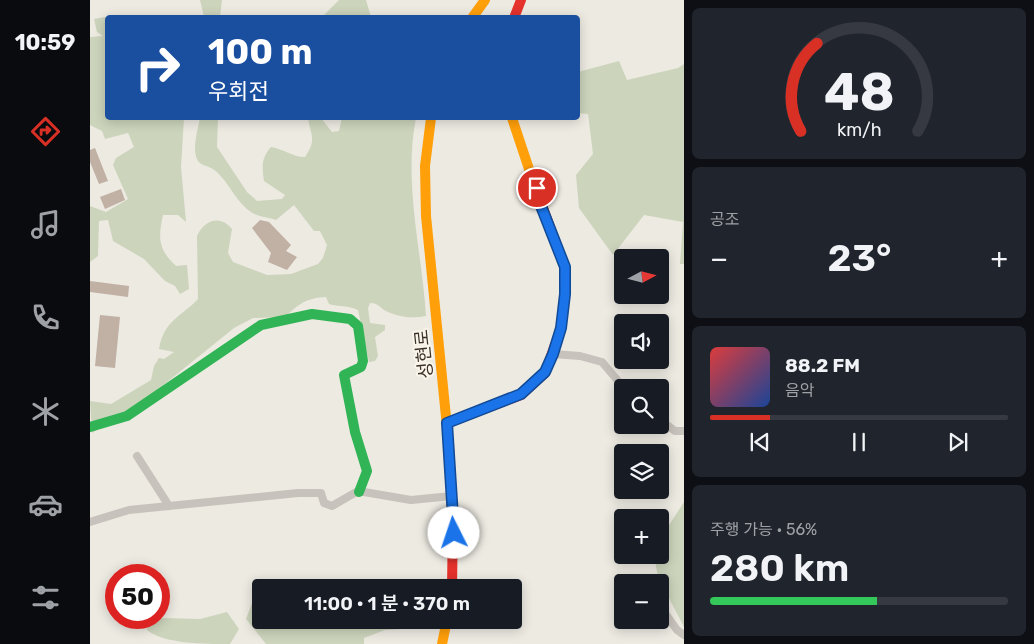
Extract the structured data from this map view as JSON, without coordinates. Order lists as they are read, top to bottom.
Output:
{
  "streets": {
    "main road": ["성현로"]
  },
  "north": "right",
  "page": {
    "tabs": "10:59",
    "turn": ["100 m", "우회전"],
    "tile": [
      "공조",
      ["주행 가능 · 56%", "280 km"]
    ],
    "heat": ["−", "23°", "+"],
    "map_buttons": ["+", "−"],
    "song": ["88.2 FM", "음악"],
    "limit": "50",
    "trip": "11:00 · 1 분 · 370 m",
    "gauge": ["48", "km/h"]
  }
}
